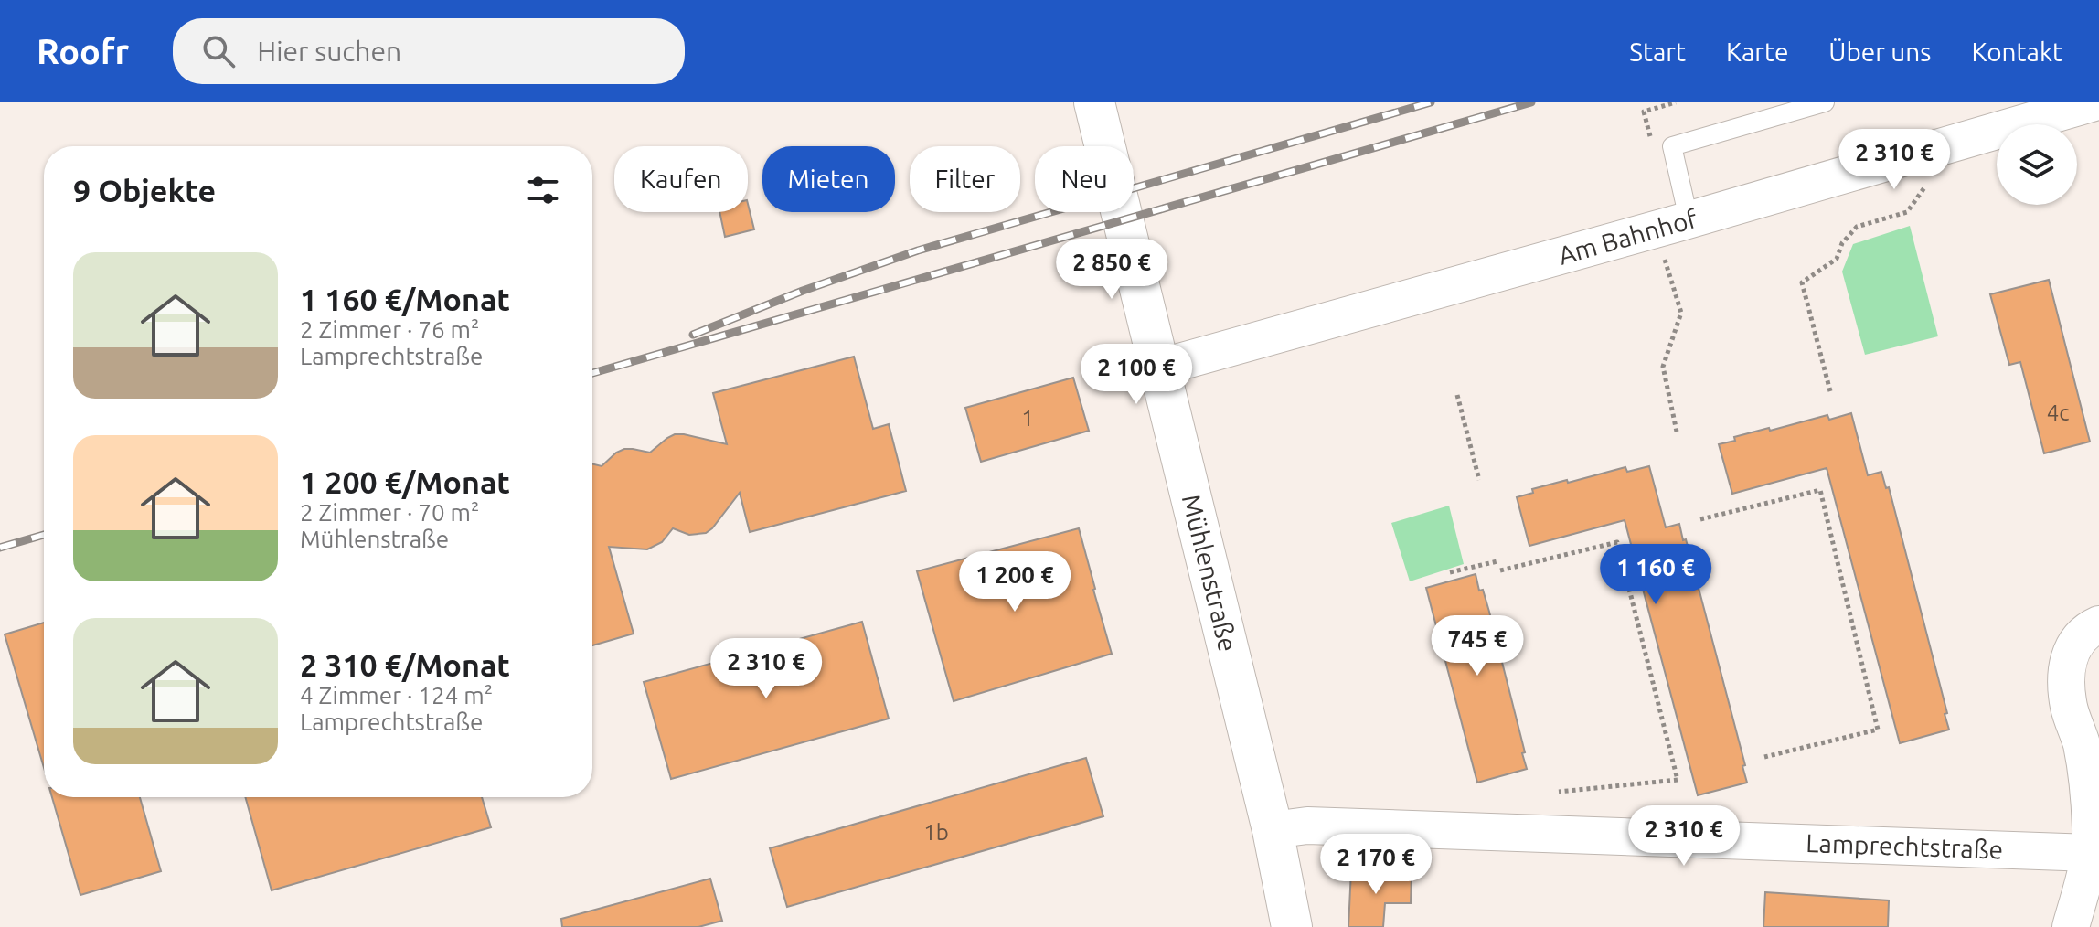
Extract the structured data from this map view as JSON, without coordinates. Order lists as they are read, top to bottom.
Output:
{
  "streets": {
    "main road": ["Mühlenstraße"],
    "street": ["Am Bahnhof", "Lamprechtstraße"]
  },
  "crossings": [
    ["Am Bahnhof", "Mühlenstraße"],
    ["Mühlenstraße", "Lamprechtstraße"]
  ],
  "house_numbers": ["4c", "1", "1b"],
  "page": {
    "header": "Roofr",
    "search": "Hier suchen",
    "nav": [
      "Start",
      "Karte",
      "Über uns",
      "Kontakt"
    ],
    "price": [
      "2 310 €",
      "2 850 €",
      "2 100 €",
      "1 160 €",
      "1 200 €",
      "745 €",
      "2 310 €",
      "2 310 €",
      "2 170 €"
    ],
    "chip": [
      "Kaufen",
      "Mieten",
      "Filter",
      "Neu"
    ],
    "heading": "9 Objekte",
    "list": [
      {
        "name": "1 160 €/Monat",
        "note": "2 Zimmer · 76 m² · Lamprechtstraße"
      },
      {
        "name": "1 200 €/Monat",
        "note": "2 Zimmer · 70 m² · Mühlenstraße"
      },
      {
        "name": "2 310 €/Monat",
        "note": "4 Zimmer · 124 m² · Lamprechtstraße"
      }
    ]
  }
}
